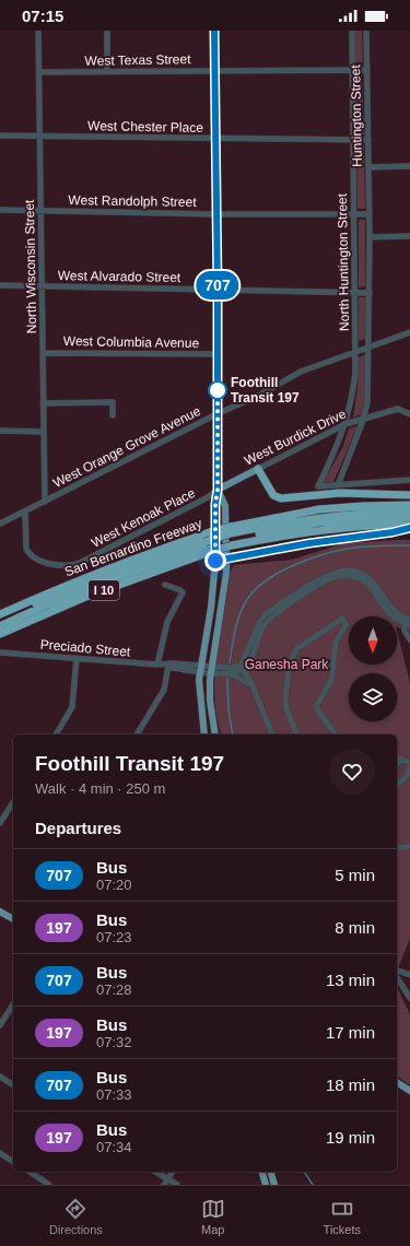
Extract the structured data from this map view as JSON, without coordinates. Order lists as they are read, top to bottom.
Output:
{
  "streets": {
    "highway": ["San Bernardino Freeway", "I 10"],
    "main road": ["West Burdick Drive"],
    "street": [
      "West Texas Street",
      "Huntington Street",
      "West Chester Place",
      "West Randolph Street",
      "North Huntington Street",
      "North Wisconsin Street",
      "West Alvarado Street",
      "West Columbia Avenue",
      "West Orange Grove Avenue",
      "West Kenoak Place",
      "Preciado Street"
    ]
  },
  "crossings": [
    ["West Texas Street", "Huntington Street"],
    ["West Texas Street", "North Huntington Street"],
    ["West Texas Street", "North Wisconsin Street"],
    ["Huntington Street", "West Chester Place"],
    ["Huntington Street", "West Randolph Street"],
    ["Huntington Street", "North Huntington Street"],
    ["Huntington Street", "West Alvarado Street"],
    ["Huntington Street", "West Burdick Drive"],
    ["Huntington Street", "West Orange Grove Avenue"],
    ["West Chester Place", "North Huntington Street"],
    ["West Chester Place", "North Wisconsin Street"],
    ["West Randolph Street", "North Huntington Street"],
    ["West Randolph Street", "North Wisconsin Street"],
    ["North Huntington Street", "West Alvarado Street"],
    ["North Huntington Street", "West Burdick Drive"],
    ["North Huntington Street", "West Orange Grove Avenue"],
    ["North Wisconsin Street", "West Alvarado Street"],
    ["North Wisconsin Street", "West Columbia Avenue"],
    ["North Wisconsin Street", "West Orange Grove Avenue"],
    ["West Burdick Drive", "West Kenoak Place"],
    ["West Orange Grove Avenue", "West Kenoak Place"]
  ],
  "parks": ["Ganesha Park"],
  "places": ["Foothill Transit 197"],
  "lines": ["bus line 707"],
  "north": "bottom",
  "page": {
    "status": "07:15",
    "on_map": "707",
    "heading": [
      ["Foothill Transit 197", "Walk · 4 min · 250 m"],
      "Departures"
    ],
    "list": [
      {
        "mark": "707",
        "name": "Bus",
        "note": "07:20",
        "value": "5 min"
      },
      {
        "mark": "197",
        "name": "Bus",
        "note": "07:23",
        "value": "8 min"
      },
      {
        "mark": "707",
        "name": "Bus",
        "note": "07:28",
        "value": "13 min"
      },
      {
        "mark": "197",
        "name": "Bus",
        "note": "07:32",
        "value": "17 min"
      },
      {
        "mark": "707",
        "name": "Bus",
        "note": "07:33",
        "value": "18 min"
      },
      {
        "mark": "197",
        "name": "Bus",
        "note": "07:34",
        "value": "19 min"
      }
    ],
    "tabs": ["Directions", "Map", "Tickets"]
  }
}
